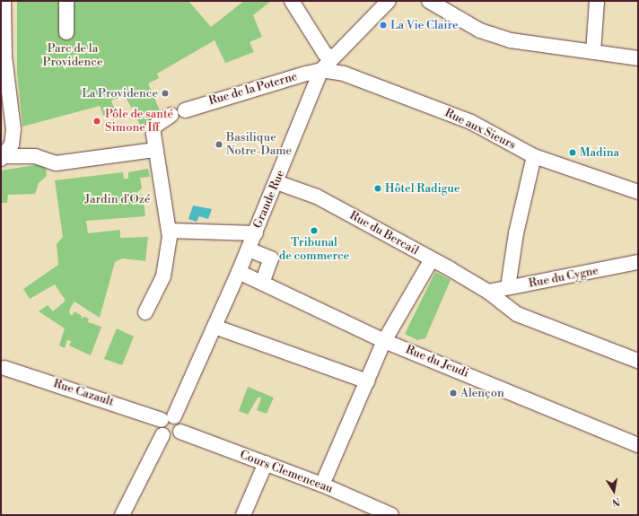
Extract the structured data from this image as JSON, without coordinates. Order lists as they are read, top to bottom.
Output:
{
  "streets": {
    "street": [
      "Rue de la Poterne",
      "Rue aux Sieurs",
      "Grande Rue",
      "Rue du Bercail",
      "Rue du Cygne",
      "Rue du Jeudi",
      "Rue Cazault",
      "Cours Clemenceau"
    ]
  },
  "crossings": [
    ["Rue de la Poterne", "Rue aux Sieurs"],
    ["Rue de la Poterne", "Grande Rue"],
    ["Rue aux Sieurs", "Grande Rue"],
    ["Grande Rue", "Rue du Bercail"],
    ["Grande Rue", "Rue du Jeudi"],
    ["Grande Rue", "Rue Cazault"],
    ["Grande Rue", "Cours Clemenceau"],
    ["Rue du Bercail", "Rue du Cygne"],
    ["Rue Cazault", "Cours Clemenceau"]
  ],
  "parks": ["Parc de la Providence", "Jardin d'Ozé"],
  "places": [
    "La Vie Claire",
    "La Providence",
    "Pôle de santé Simone Iff",
    "Basilique Notre-Dame",
    "Madina",
    "Hôtel Radigue",
    "Tribunal de commerce",
    "Alençon"
  ],
  "north": "bottom"
}
